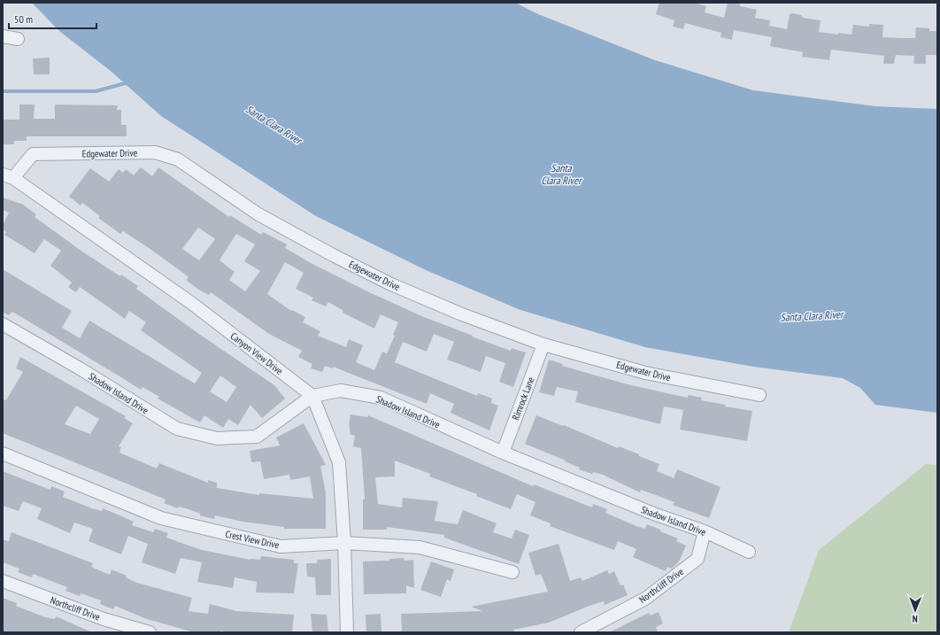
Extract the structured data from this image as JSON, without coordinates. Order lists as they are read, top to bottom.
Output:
{
  "streets": {
    "street": [
      "Edgewater Drive",
      "Canyon View Drive",
      "Shadow Island Drive",
      "Rimrock Lane",
      "Crest View Drive",
      "Northcliff Drive"
    ]
  },
  "crossings": [
    ["Edgewater Drive", "Canyon View Drive"],
    ["Edgewater Drive", "Rimrock Lane"],
    ["Canyon View Drive", "Shadow Island Drive"],
    ["Shadow Island Drive", "Rimrock Lane"],
    ["Shadow Island Drive", "Northcliff Drive"]
  ],
  "water": ["Santa Clara River"],
  "scale_bar": "50 m",
  "north": "bottom"
}
